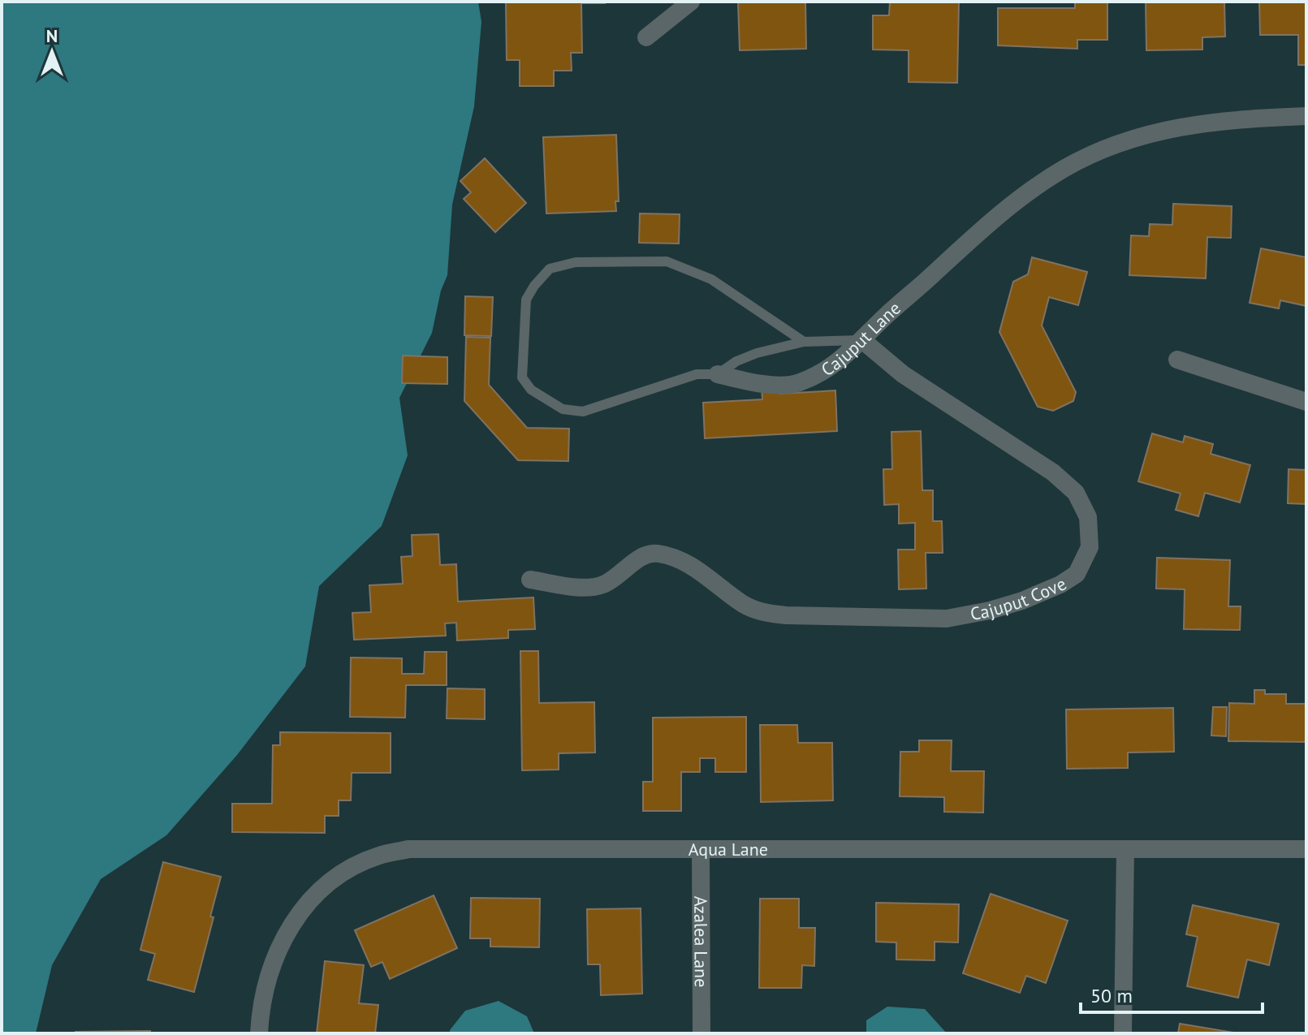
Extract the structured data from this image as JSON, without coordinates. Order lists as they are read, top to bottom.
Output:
{
  "streets": {
    "street": [
      "Cajuput Lane",
      "Cajuput Cove",
      "Aqua Lane",
      "Azalea Lane"
    ]
  },
  "crossings": [
    ["Cajuput Lane", "Cajuput Cove"],
    ["Aqua Lane", "Azalea Lane"]
  ],
  "scale_bar": "50 m",
  "north": "top"
}
